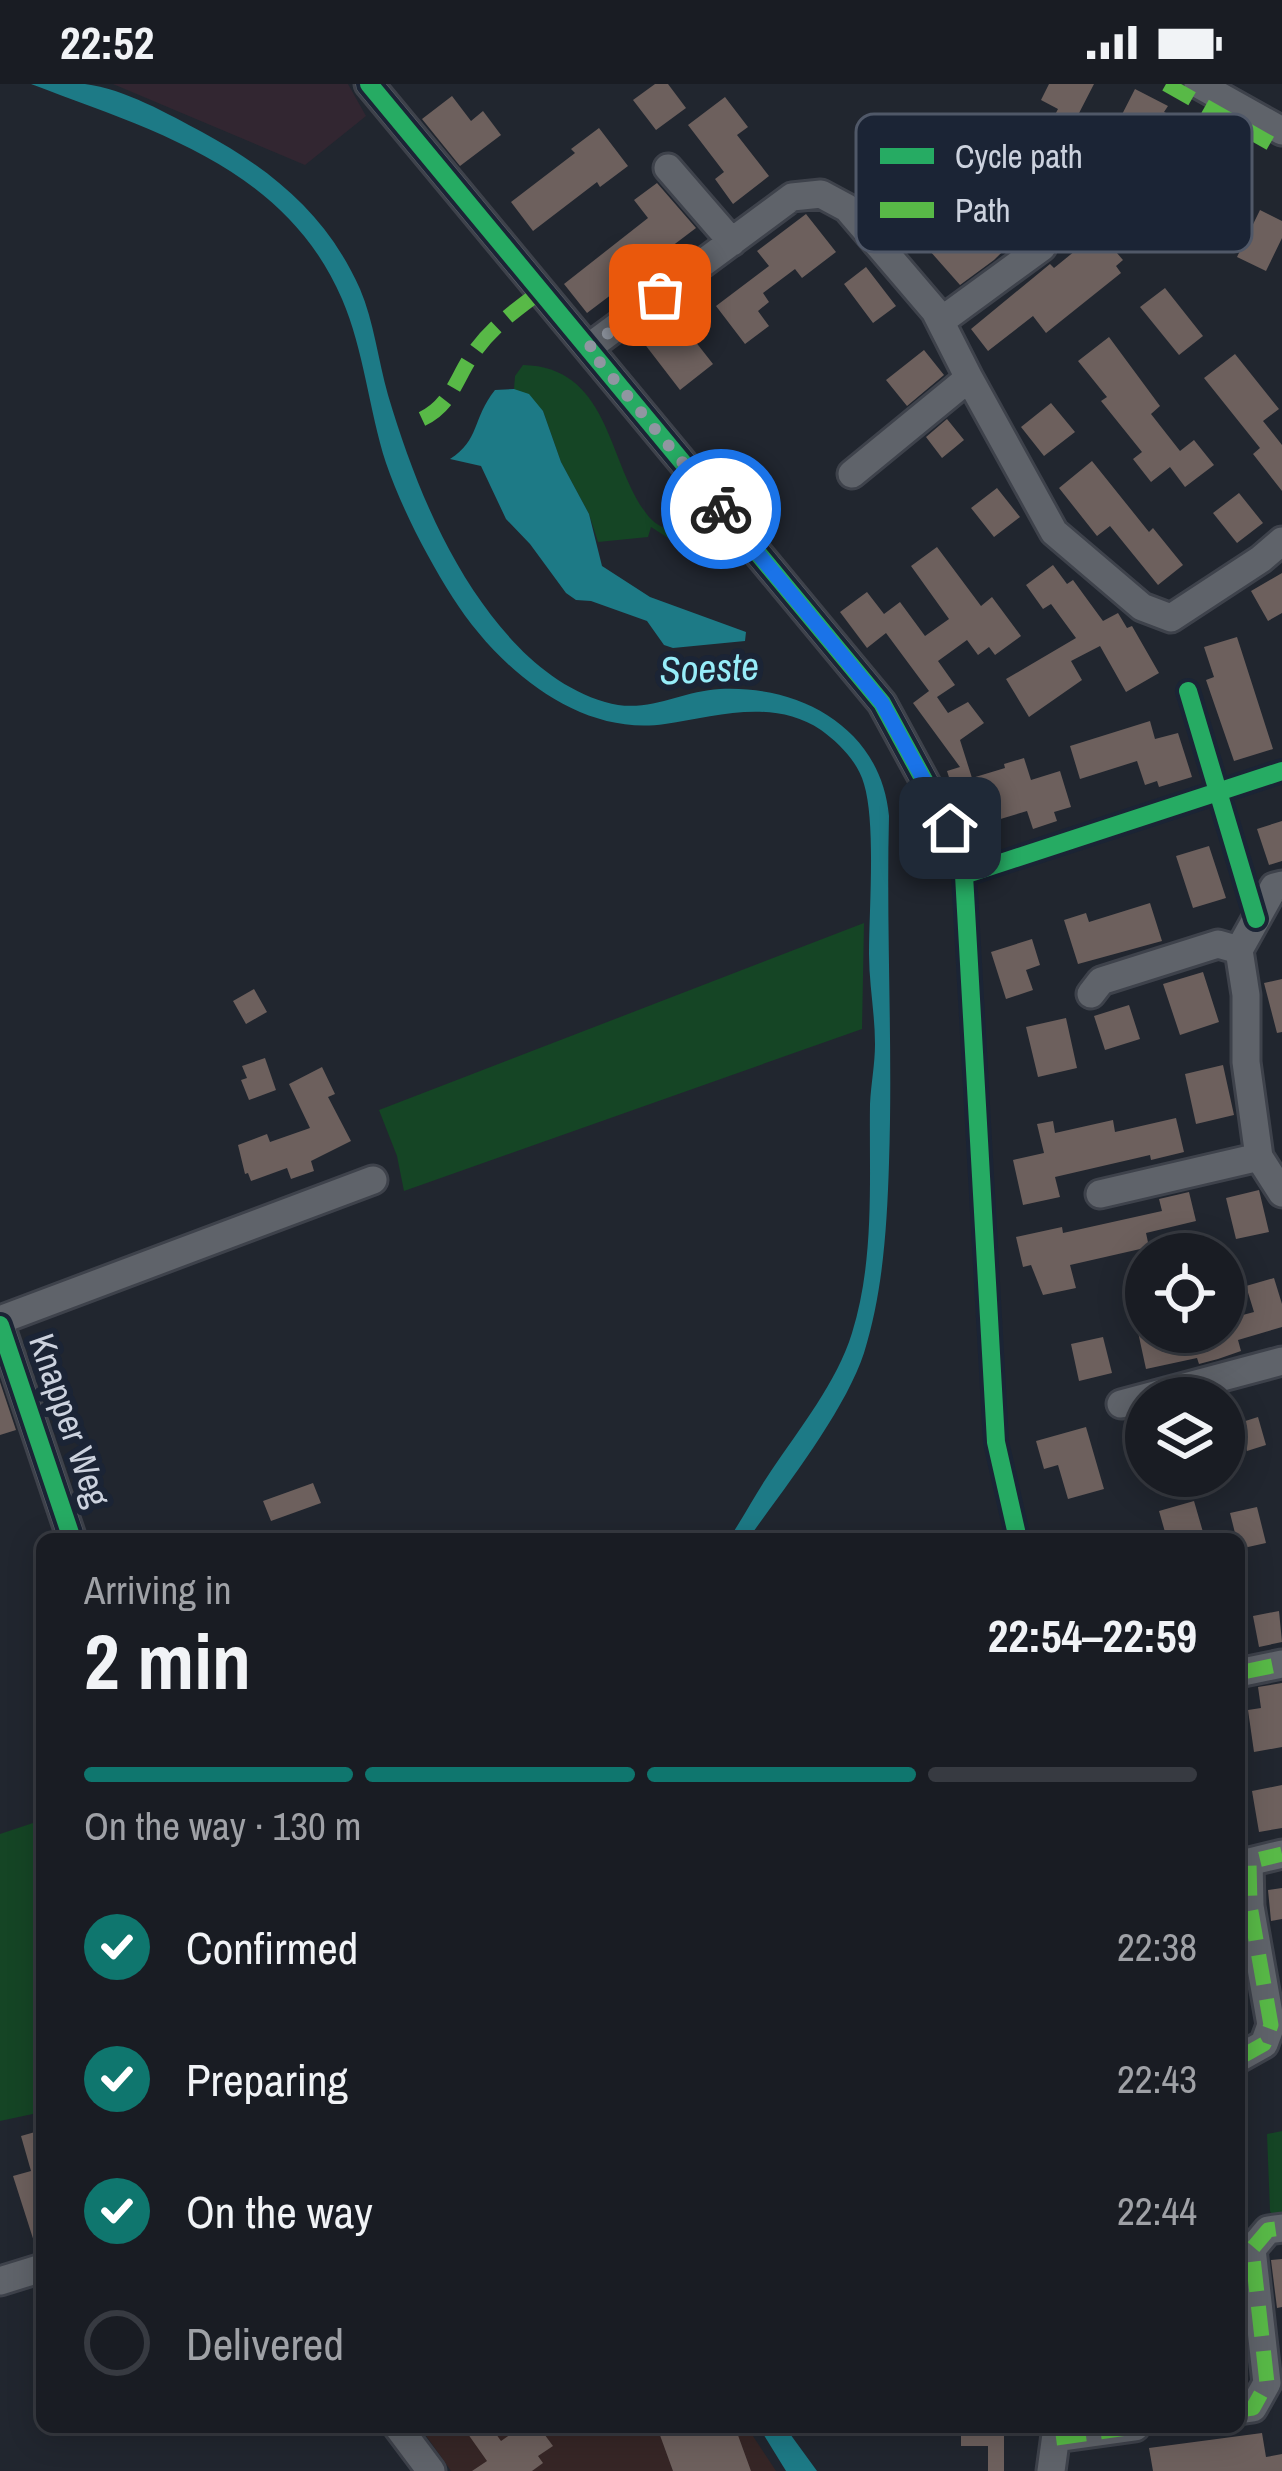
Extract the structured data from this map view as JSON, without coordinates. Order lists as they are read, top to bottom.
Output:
{
  "streets": {
    "street": ["Knapper Weg"]
  },
  "water": ["Soeste"],
  "legend": ["Cycle path", "Path"],
  "page": {
    "status": "22:52",
    "heading": ["2 min", "Arriving in", "22:54–22:59"],
    "bar": "On the way · 130 m",
    "list": [
      ["Confirmed", "22:38"],
      ["Preparing", "22:43"],
      ["On the way", "22:44"],
      "Delivered"
    ]
  }
}
